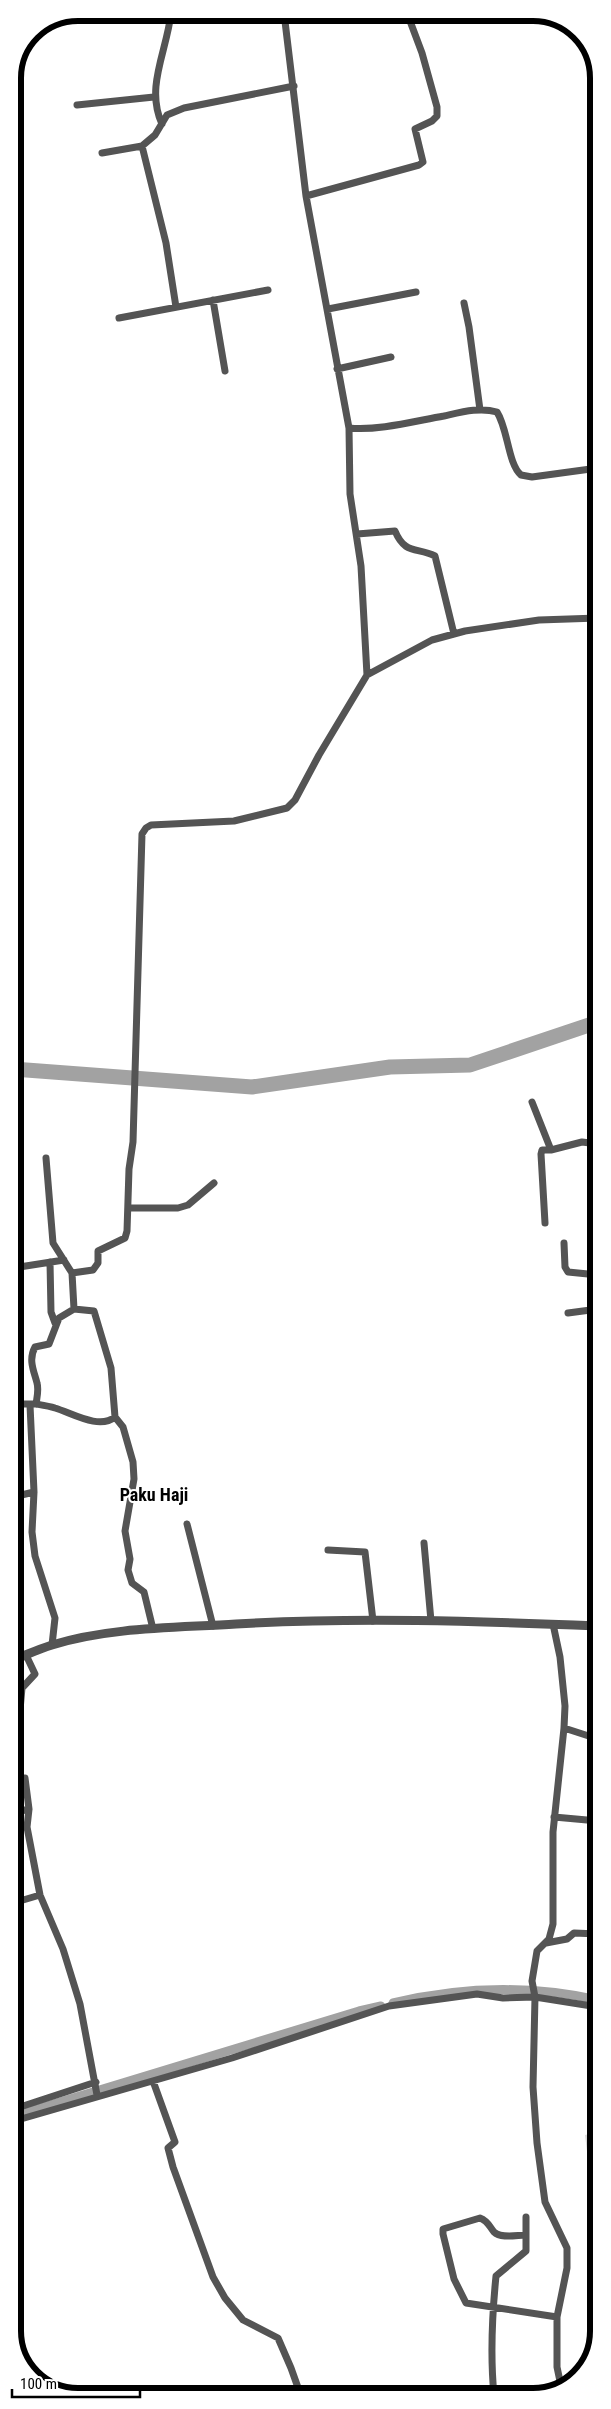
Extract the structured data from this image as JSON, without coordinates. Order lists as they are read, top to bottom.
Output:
{
  "districts": ["Paku Haji"],
  "scale_bar": "100 m"
}
